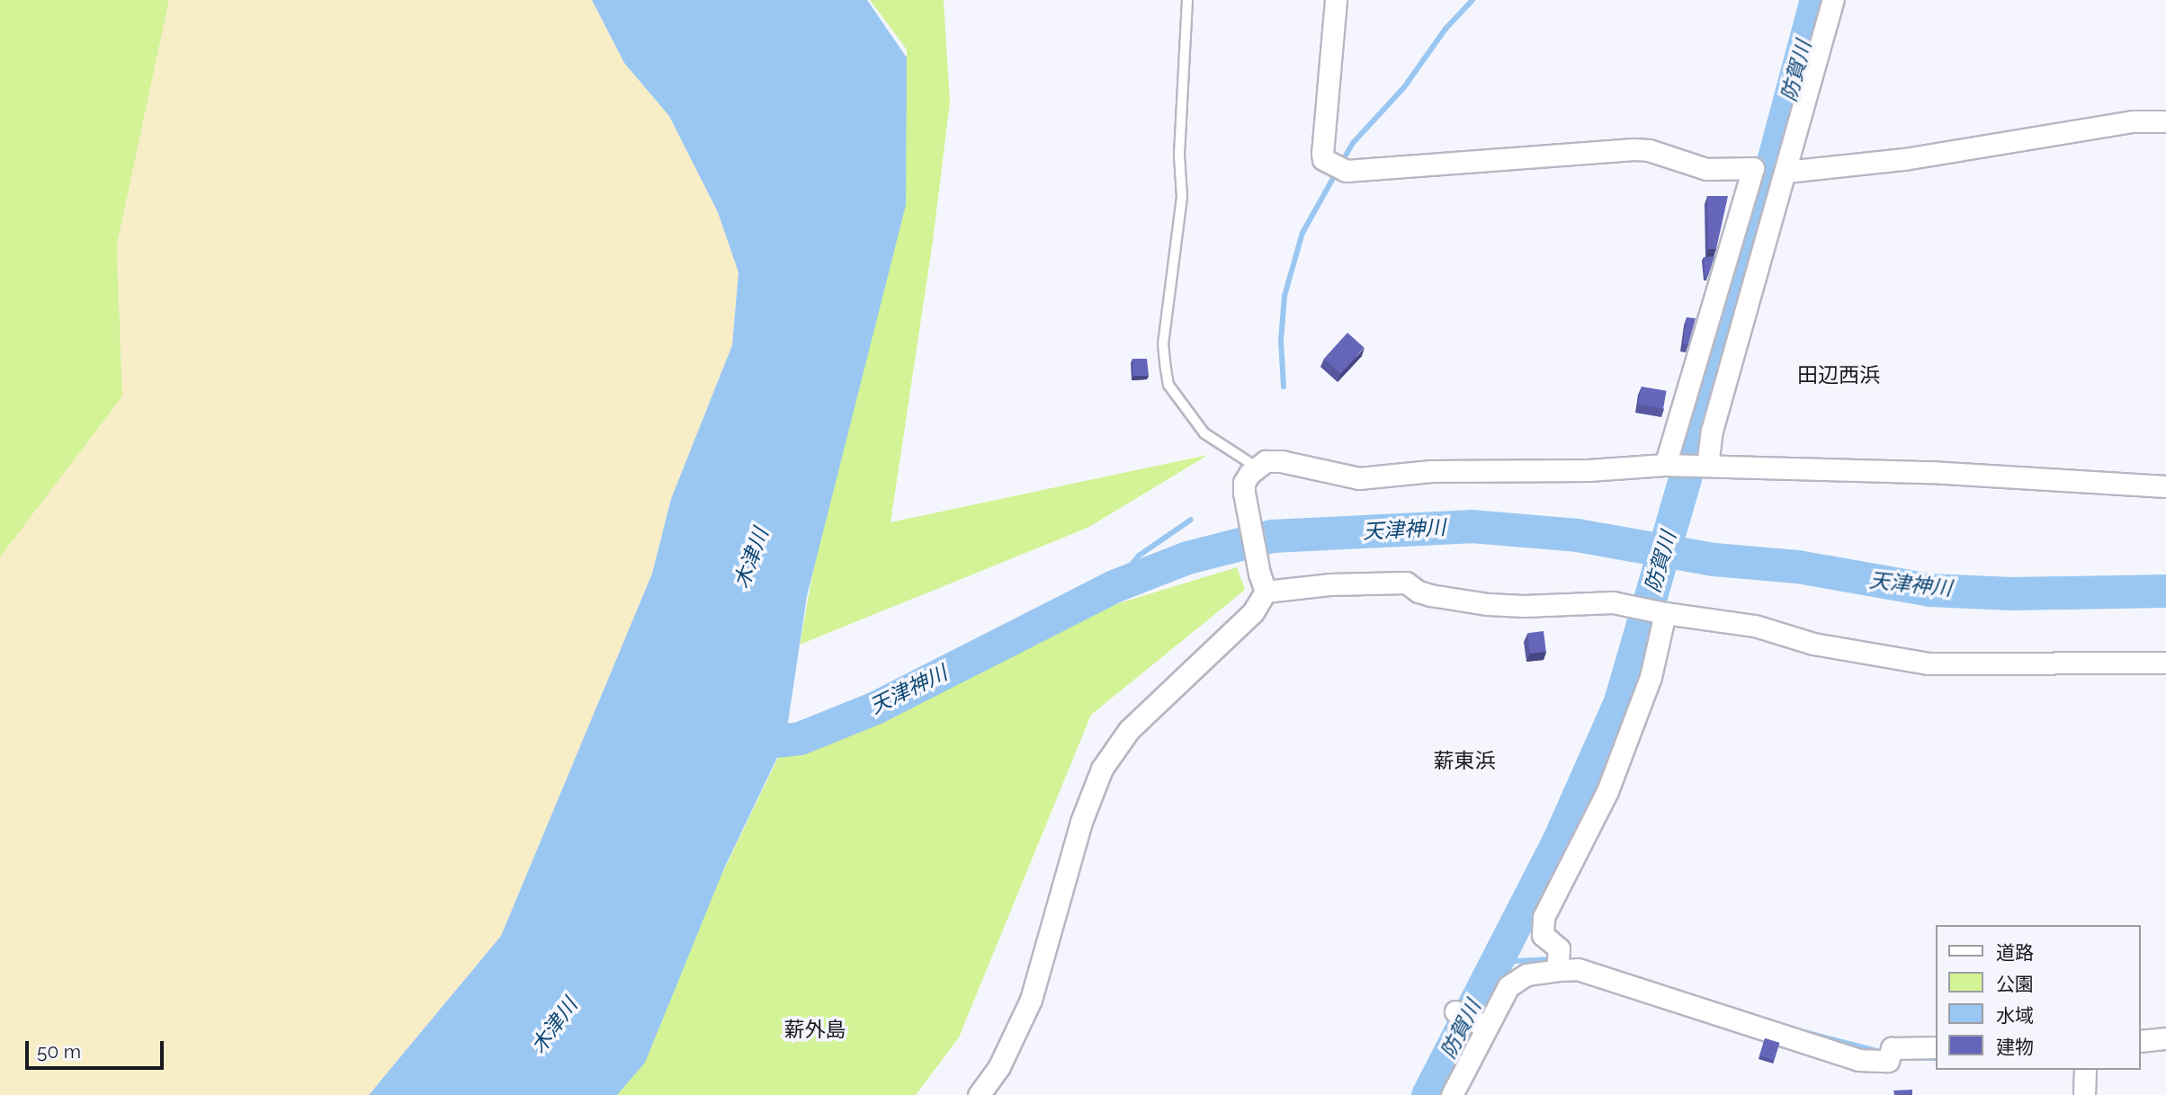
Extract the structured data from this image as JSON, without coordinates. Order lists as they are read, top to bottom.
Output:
{
  "districts": ["田辺西浜", "薪東浜", "薪外島"],
  "water": ["防賀川", "天津神川", "木津川"],
  "legend": [
    "道路",
    "公園",
    "水域",
    "建物"
  ],
  "scale_bar": "50 m"
}
